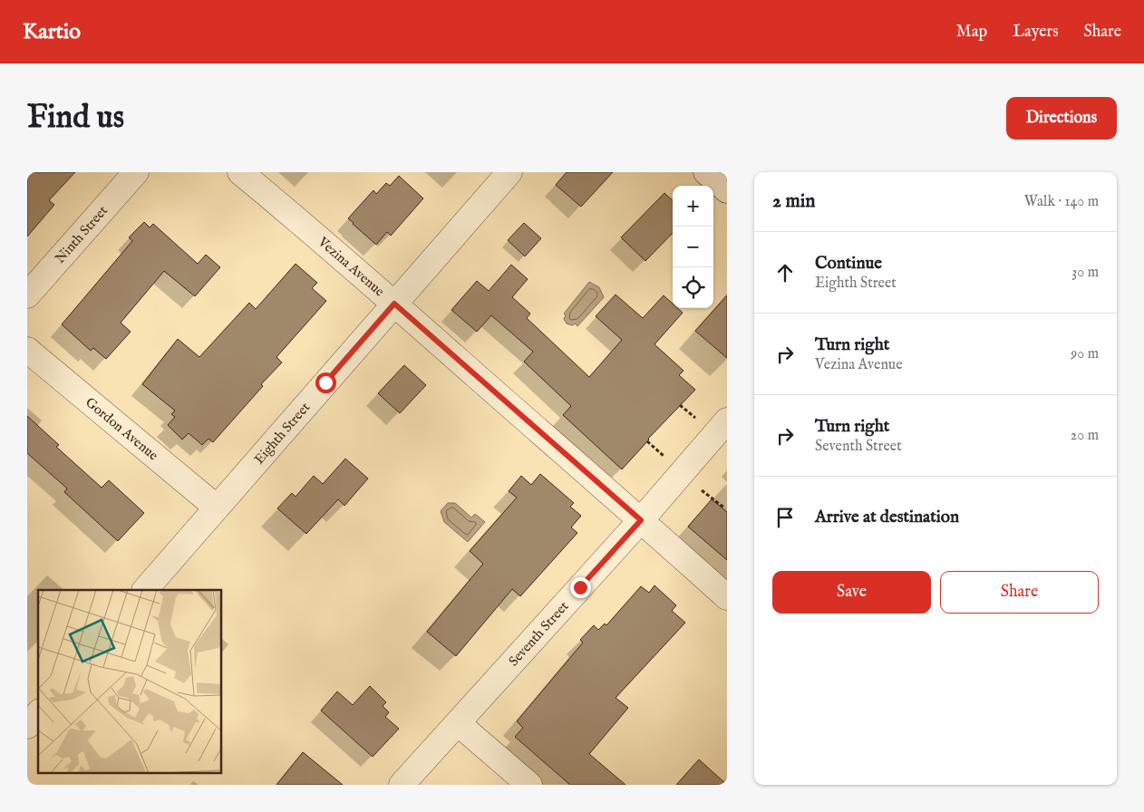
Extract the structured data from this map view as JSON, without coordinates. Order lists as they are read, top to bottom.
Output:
{
  "streets": {
    "street": [
      "Ninth Street",
      "Vezina Avenue",
      "Gordon Avenue",
      "Eighth Street",
      "Seventh Street"
    ]
  },
  "crossings": [
    ["Vezina Avenue", "Eighth Street"],
    ["Vezina Avenue", "Seventh Street"],
    ["Gordon Avenue", "Eighth Street"]
  ],
  "page": {
    "header": "Kartio",
    "nav": ["Map", "Layers", "Share"],
    "buttons": [
      "Directions",
      ["Save", "Share"]
    ],
    "title": "Find us",
    "heading": ["2 min", "Walk · 140 m"],
    "map_buttons": ["+", "−"],
    "list": [
      ["Continue", "Eighth Street", "30 m"],
      ["Turn right", "Vezina Avenue", "90 m"],
      ["Turn right", "Seventh Street", "20 m"],
      "Arrive at destination"
    ]
  }
}
